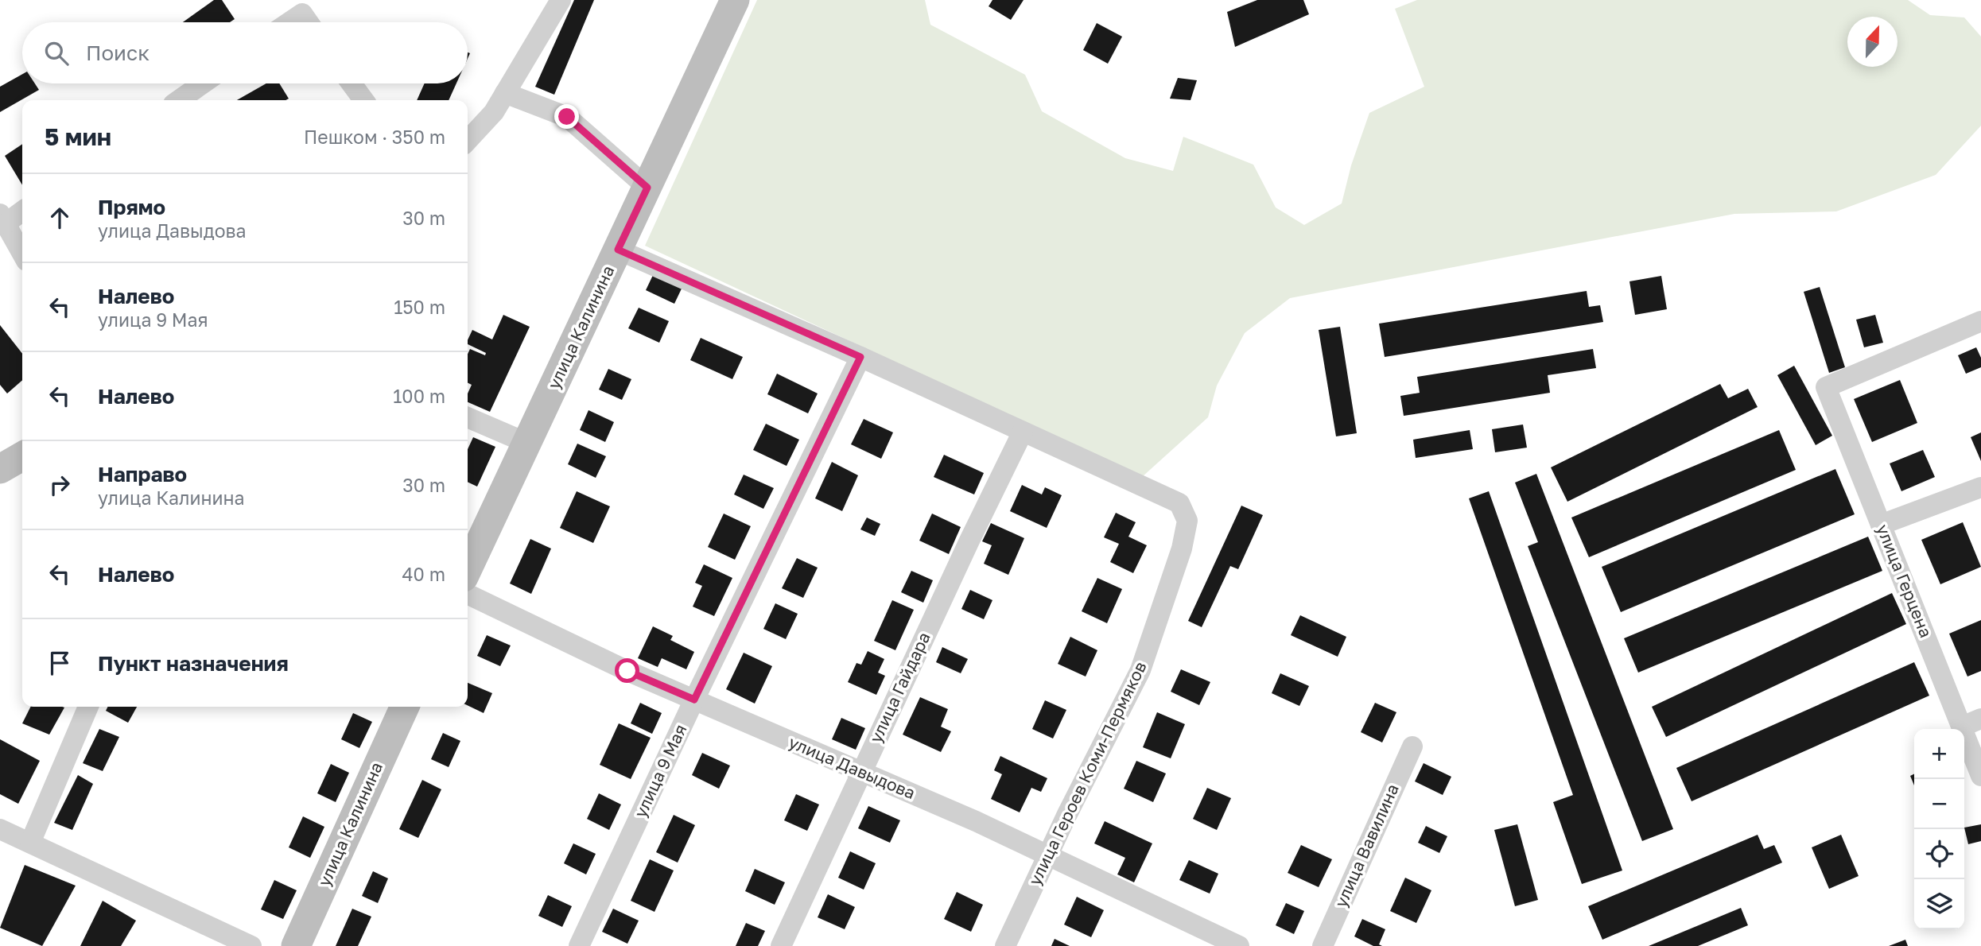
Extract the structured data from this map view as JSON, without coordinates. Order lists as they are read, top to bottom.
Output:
{
  "streets": {
    "street": [
      "улица Калинина",
      "улица Герцена",
      "улица Гайдара",
      "улица Давыдова",
      "улица 9 Мая",
      "улица Героев Коми-Пермяков",
      "улица Вавилина"
    ]
  },
  "crossings": [
    ["улица Гайдара", "улица Давыдова"],
    ["улица Гайдара", "улица Героев Коми-Пермяков"],
    ["улица Давыдова", "улица 9 Мая"],
    ["улица Давыдова", "улица Героев Коми-Пермяков"]
  ],
  "north": "top",
  "page": {
    "search": "Поиск",
    "heading": ["5 мин", "Пешком · 350 m"],
    "list": [
      ["Прямо", "улица Давыдова", "30 m"],
      ["Налево", "улица 9 Мая", "150 m"],
      ["Налево", "100 m"],
      ["Направо", "улица Калинина", "30 m"],
      ["Налево", "40 m"],
      "Пункт назначения"
    ],
    "map_buttons": ["+", "−"]
  }
}
